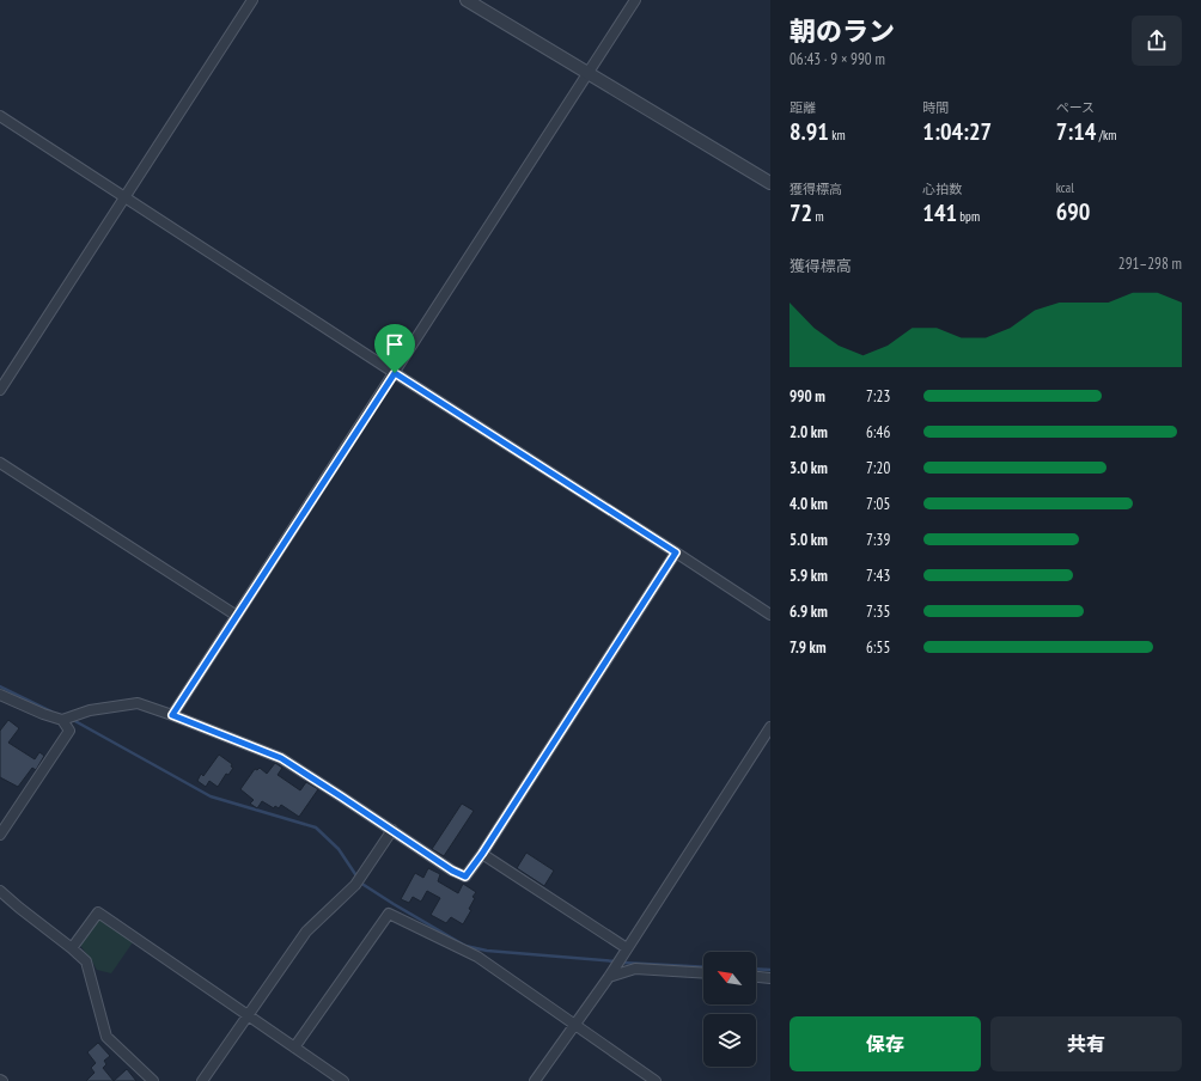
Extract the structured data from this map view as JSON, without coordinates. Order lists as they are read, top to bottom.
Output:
{
  "north": "top left",
  "page": {
    "heading": ["朝のラン", "06:43 · 9 × 990 m"],
    "stats": [
      ["距離", "8.91 km"],
      ["時間", "1:04:27"],
      ["ペース", "7:14 /km"],
      ["獲得標高", "72 m"],
      ["心拍数", "141 bpm"],
      ["kcal", "690"]
    ],
    "chart": ["獲得標高", "291–298 m"],
    "list": [
      {
        "name": "990 m",
        "note": "7:23"
      },
      {
        "name": "2.0 km",
        "note": "6:46"
      },
      {
        "name": "3.0 km",
        "note": "7:20"
      },
      {
        "name": "4.0 km",
        "note": "7:05"
      },
      {
        "name": "5.0 km",
        "note": "7:39"
      },
      {
        "name": "5.9 km",
        "note": "7:43"
      },
      {
        "name": "6.9 km",
        "note": "7:35"
      },
      {
        "name": "7.9 km",
        "note": "6:55"
      }
    ],
    "buttons": ["保存", "共有"]
  }
}
